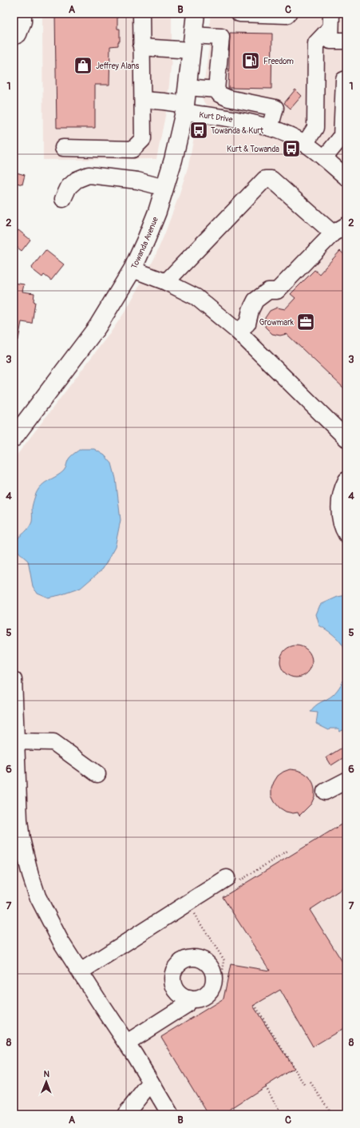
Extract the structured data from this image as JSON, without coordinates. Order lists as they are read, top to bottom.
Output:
{
  "streets": {
    "main road": ["Towanda Avenue"],
    "street": ["Kurt Drive"]
  },
  "crossings": [
    ["Kurt Drive", "Towanda Avenue"]
  ],
  "places": {
    "fuel station": ["Freedom"],
    "shop": ["Jeffrey Alans"],
    "bus stop": ["Towanda & Kurt", "Kurt & Towanda"],
    "office": ["Growmark"]
  },
  "north": "top",
  "grid": {
    "columns": ["A", "B", "C"],
    "rows": [
      "1",
      "2",
      "3",
      "4",
      "5",
      "6",
      "7",
      "8"
    ]
  }
}
